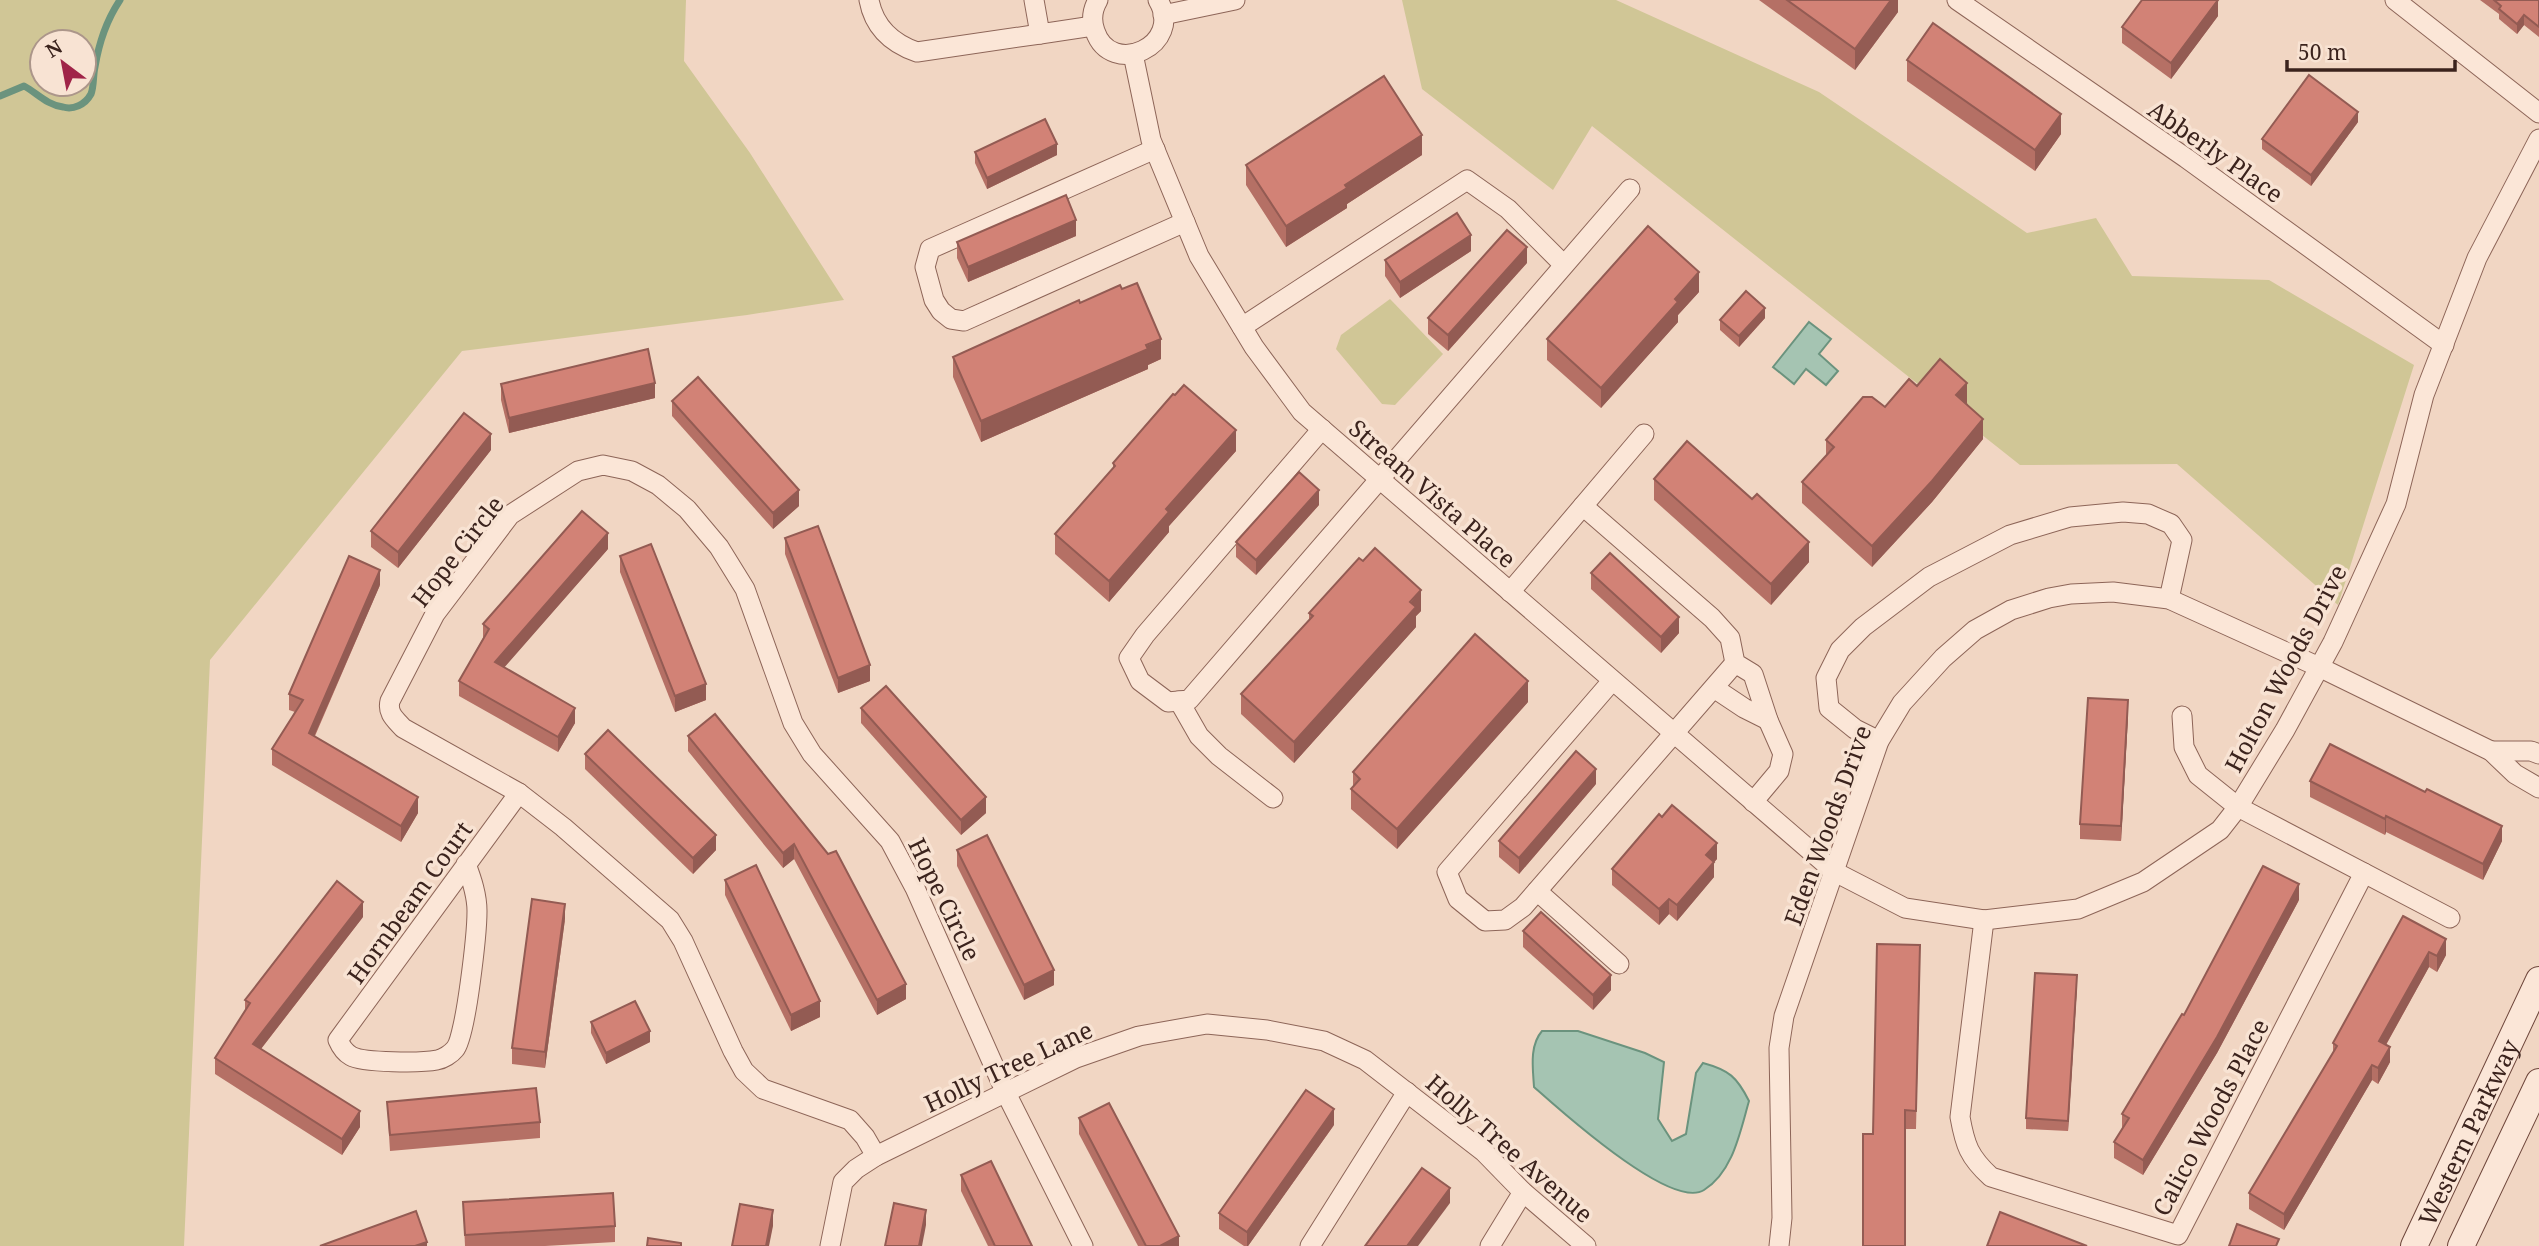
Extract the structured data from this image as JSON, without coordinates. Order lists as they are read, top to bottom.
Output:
{
  "streets": {
    "main road": ["Western Parkway"],
    "street": [
      "Abberly Place",
      "Stream Vista Place",
      "Hope Circle",
      "Holton Woods Drive",
      "Eden Woods Drive",
      "Hornbeam Court",
      "Holly Tree Lane",
      "Calico Woods Place",
      "Holly Tree Avenue"
    ]
  },
  "crossings": [
    ["Abberly Place", "Holton Woods Drive"],
    ["Stream Vista Place", "Holton Woods Drive"],
    ["Stream Vista Place", "Eden Woods Drive"],
    ["Hope Circle", "Hornbeam Court"],
    ["Hope Circle", "Holly Tree Lane"],
    ["Holton Woods Drive", "Eden Woods Drive"],
    ["Holton Woods Drive", "Calico Woods Place"],
    ["Holly Tree Lane", "Holly Tree Avenue"]
  ],
  "scale_bar": "50 m",
  "north": "top left"
}
